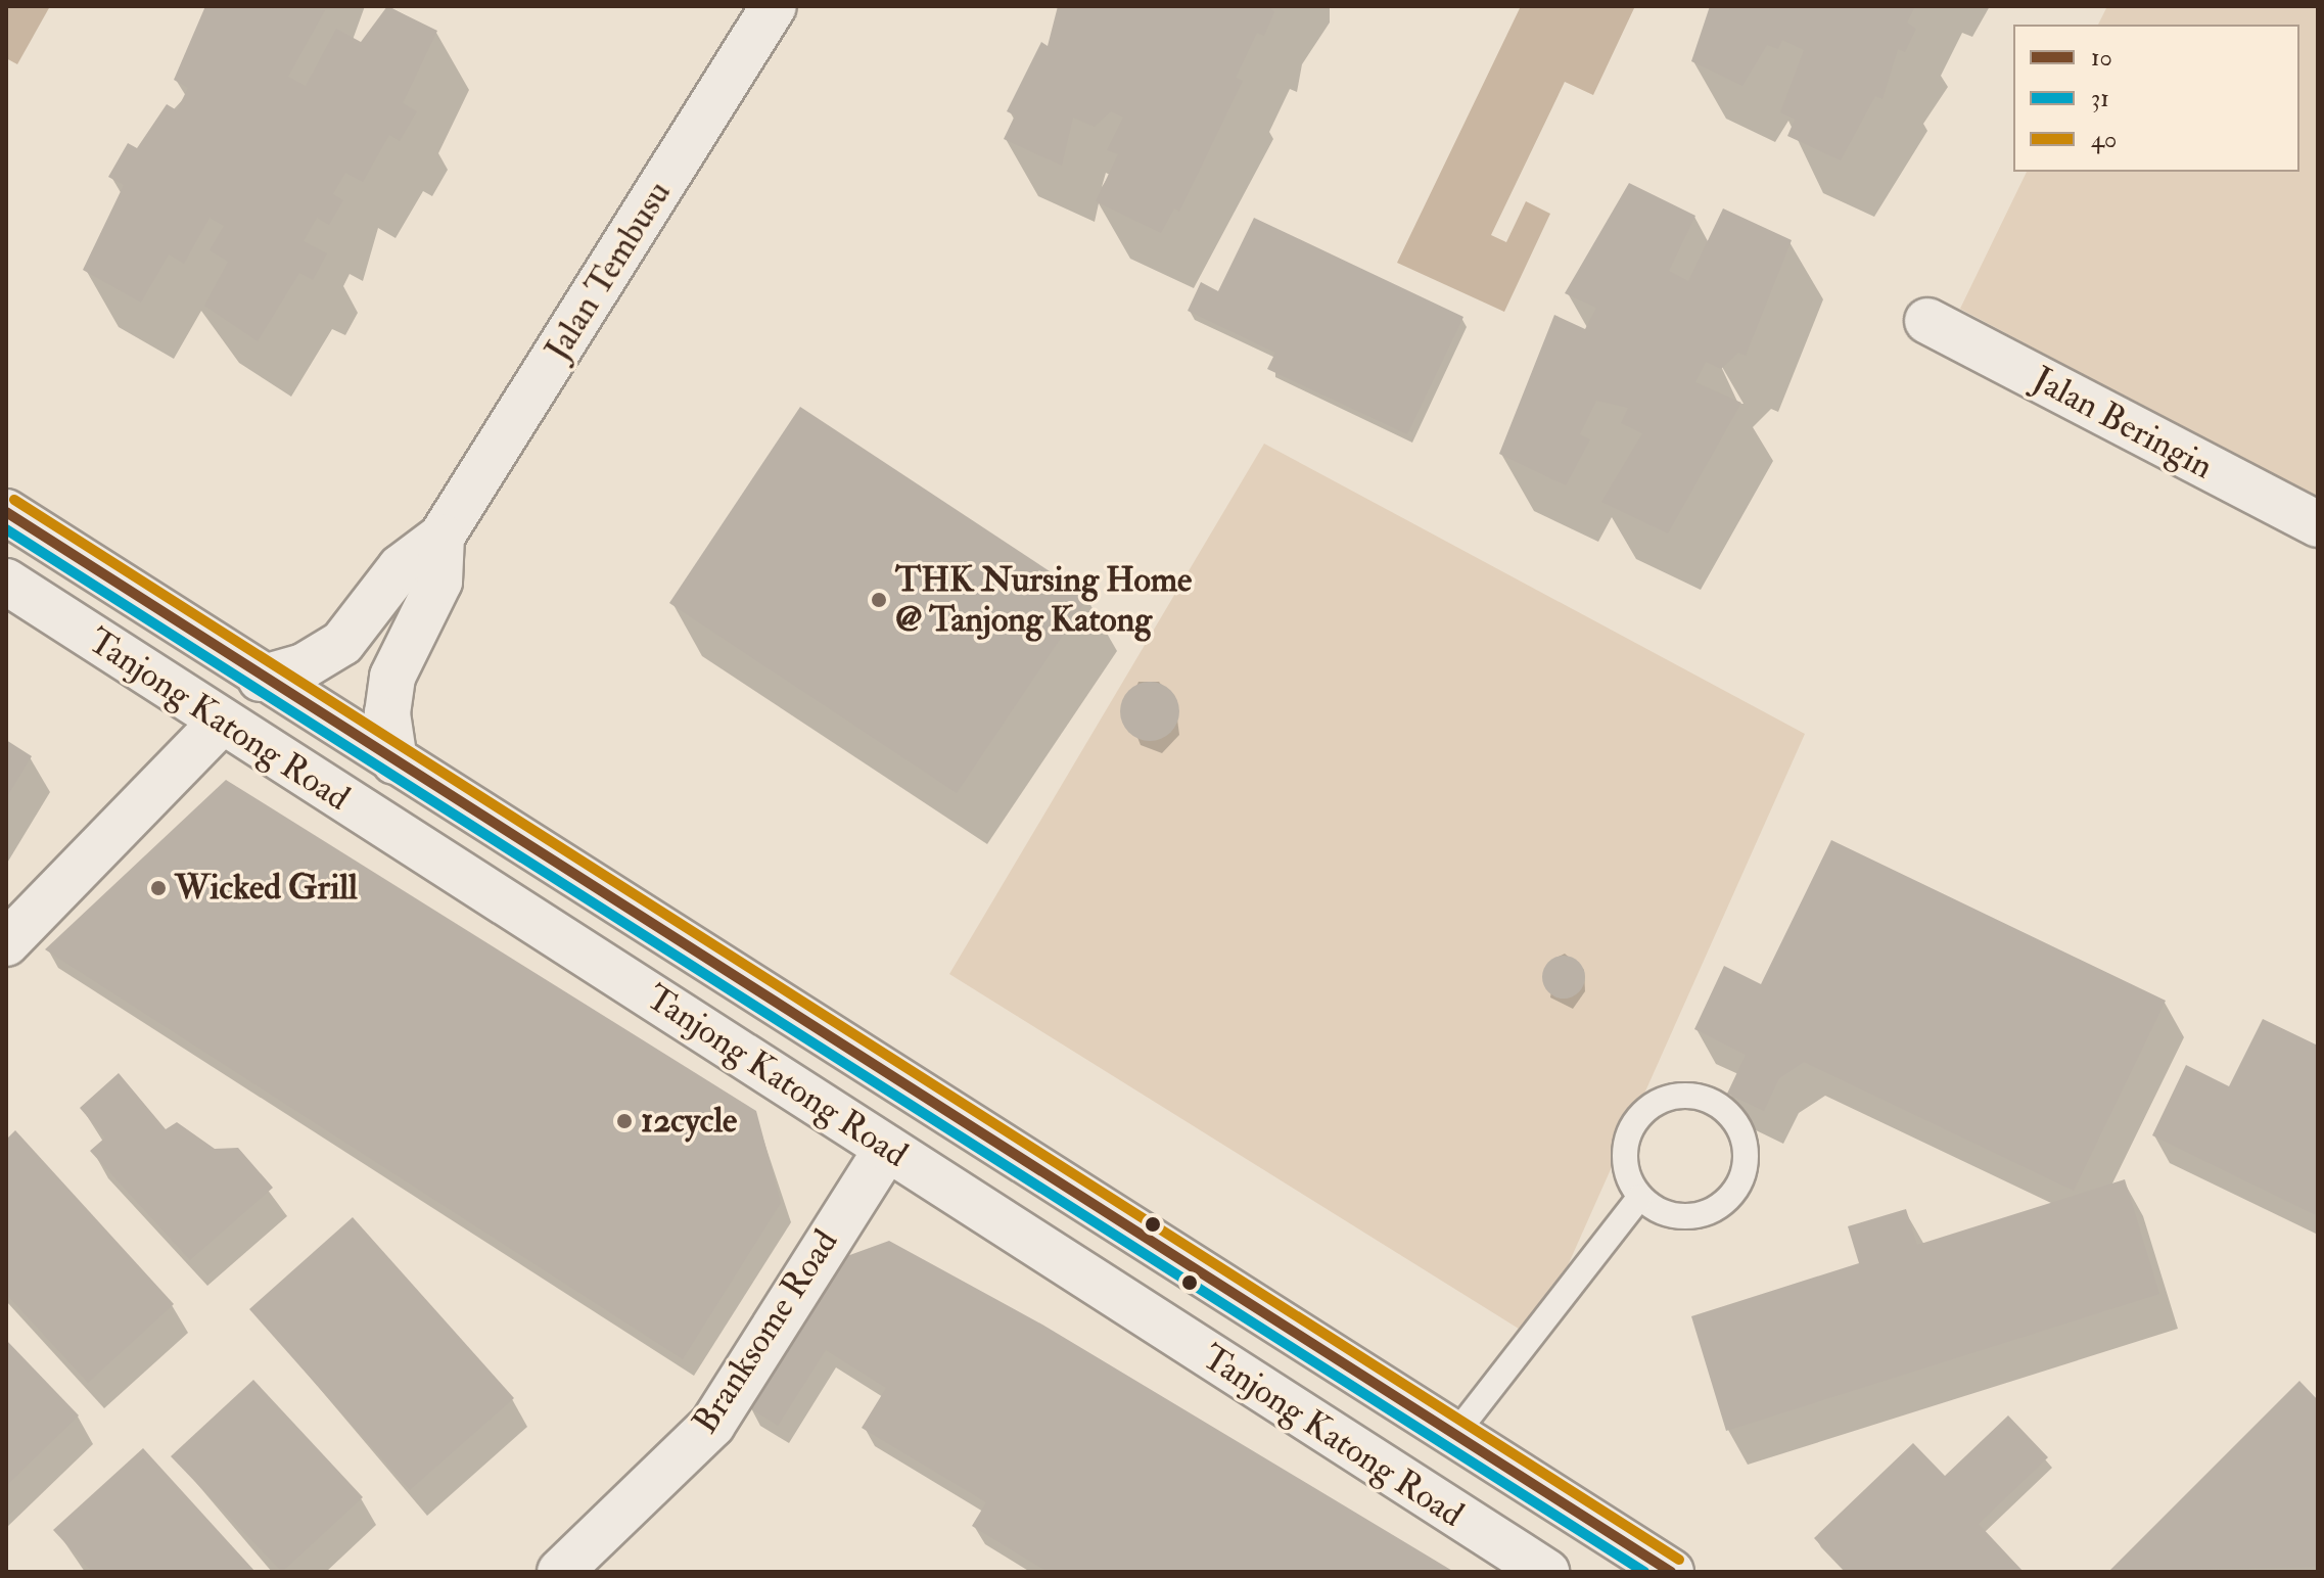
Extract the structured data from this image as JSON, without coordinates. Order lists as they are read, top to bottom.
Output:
{
  "streets": {
    "main road": [
      "Jalan Tembusu",
      "Jalan Beringin",
      "Tanjong Katong Road",
      "Branksome Road"
    ]
  },
  "crossings": [
    ["Tanjong Katong Road", "Branksome Road"]
  ],
  "places": ["THK Nursing Home @ Tanjong Katong", "Wicked Grill", "12cycle"],
  "lines": ["transit line 40", "transit line 10", "transit line 31"],
  "legend": ["10", "31", "40"]
}
